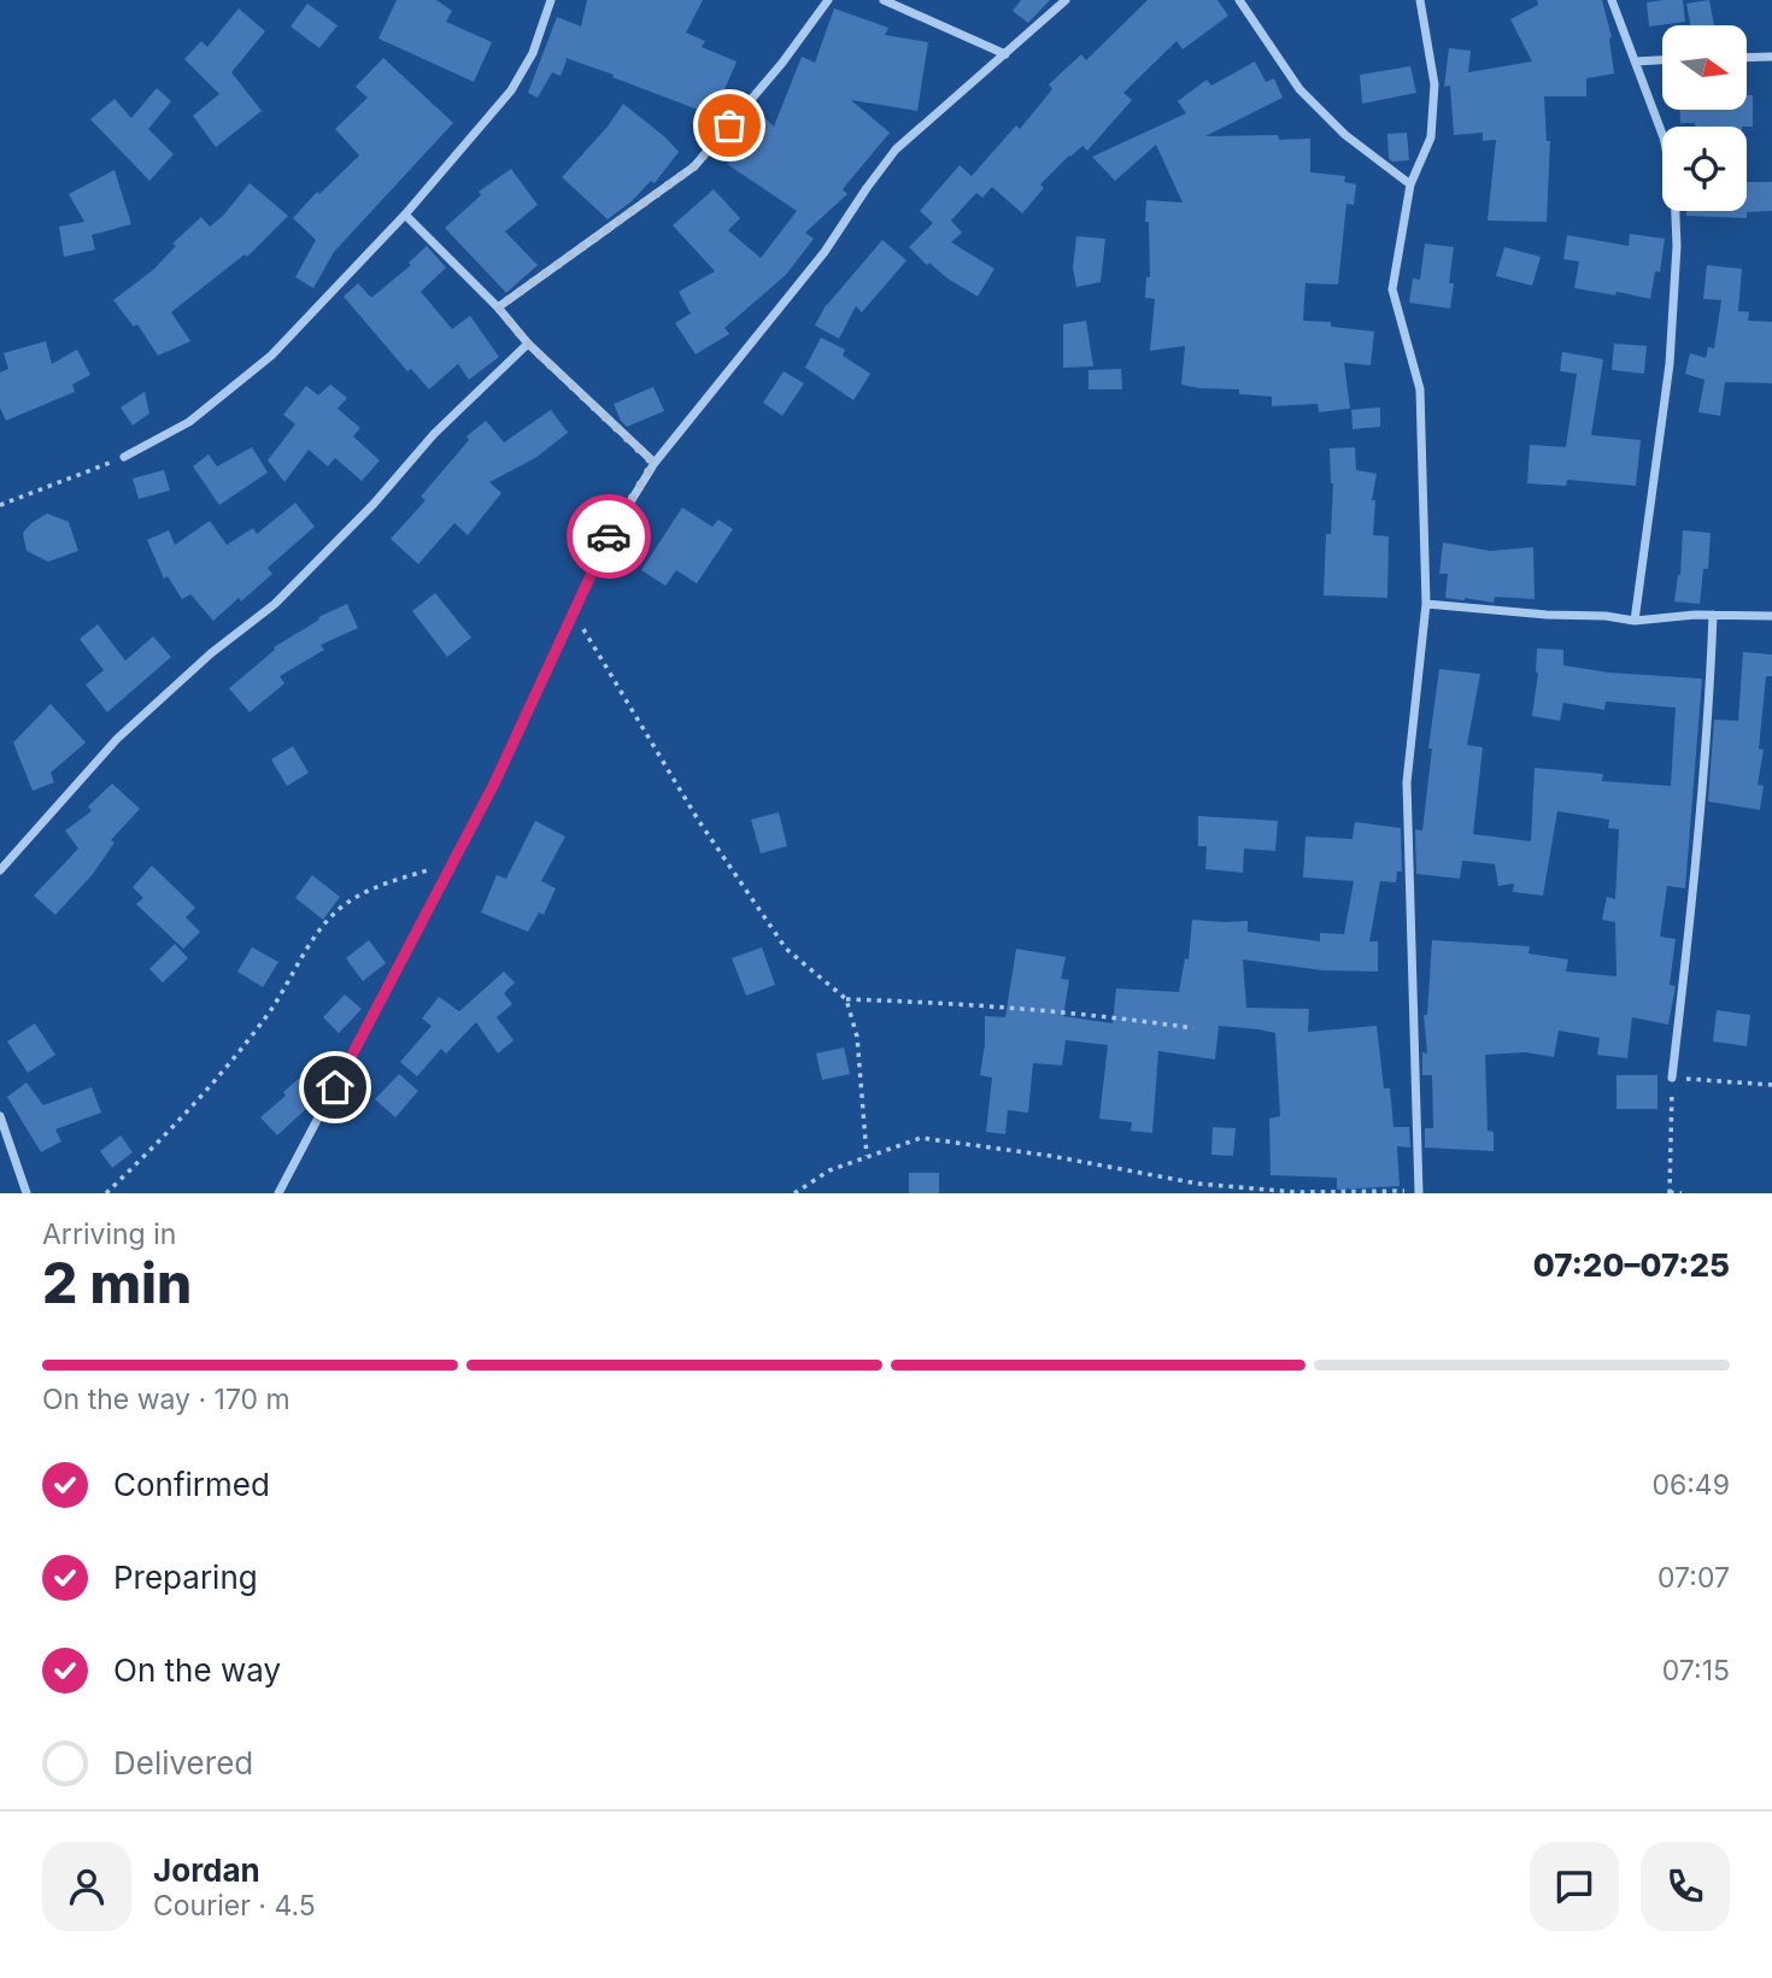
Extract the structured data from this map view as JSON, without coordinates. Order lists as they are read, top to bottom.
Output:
{
  "north": "right",
  "page": {
    "heading": ["2 min", "Arriving in", "07:20–07:25"],
    "panel": ["Jordan", "Courier · 4.5"],
    "bar": "On the way · 170 m",
    "list": [
      ["Confirmed", "06:49"],
      ["Preparing", "07:07"],
      ["On the way", "07:15"],
      "Delivered"
    ]
  }
}
